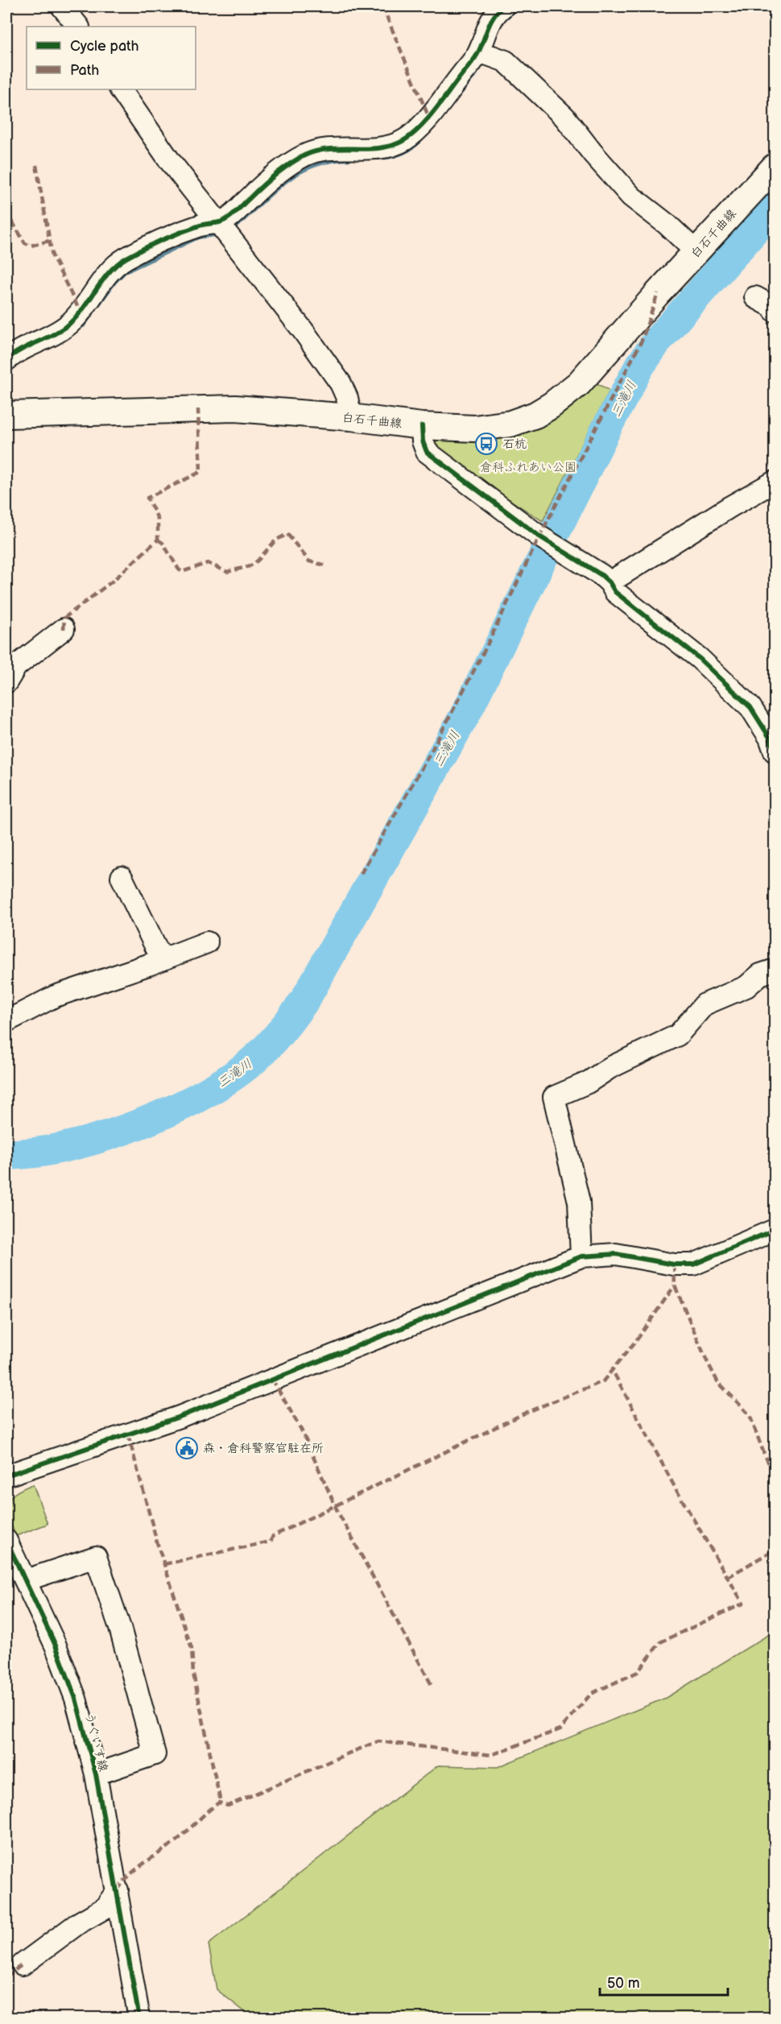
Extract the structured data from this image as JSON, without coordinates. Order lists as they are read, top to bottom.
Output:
{
  "streets": {
    "main road": ["白石千曲線"],
    "street": ["うぐいす線"]
  },
  "water": ["三滝川"],
  "parks": ["倉科ふれあい公園"],
  "places": {
    "bus stop": ["石杭"],
    "public building": ["森・倉科警察官駐在所"]
  },
  "legend": ["Cycle path", "Path"],
  "scale_bar": "50 m"
}
